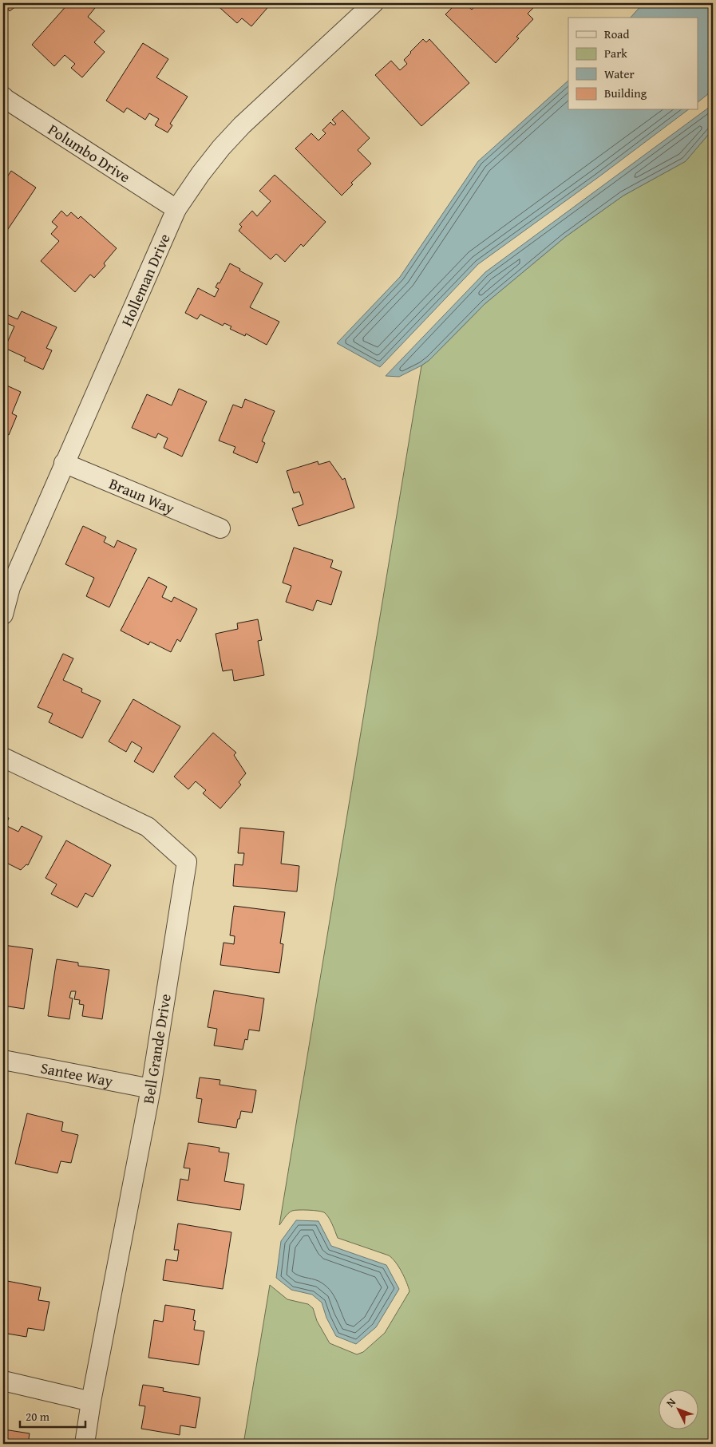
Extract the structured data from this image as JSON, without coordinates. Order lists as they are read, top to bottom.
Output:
{
  "streets": {
    "street": [
      "Polumbo Drive",
      "Holleman Drive",
      "Braun Way",
      "Bell Grande Drive",
      "Santee Way"
    ]
  },
  "crossings": [
    ["Polumbo Drive", "Holleman Drive"],
    ["Holleman Drive", "Braun Way"],
    ["Bell Grande Drive", "Santee Way"]
  ],
  "legend": [
    "Road",
    "Park",
    "Water",
    "Building"
  ],
  "scale_bar": "20 m",
  "north": "top left"
}
